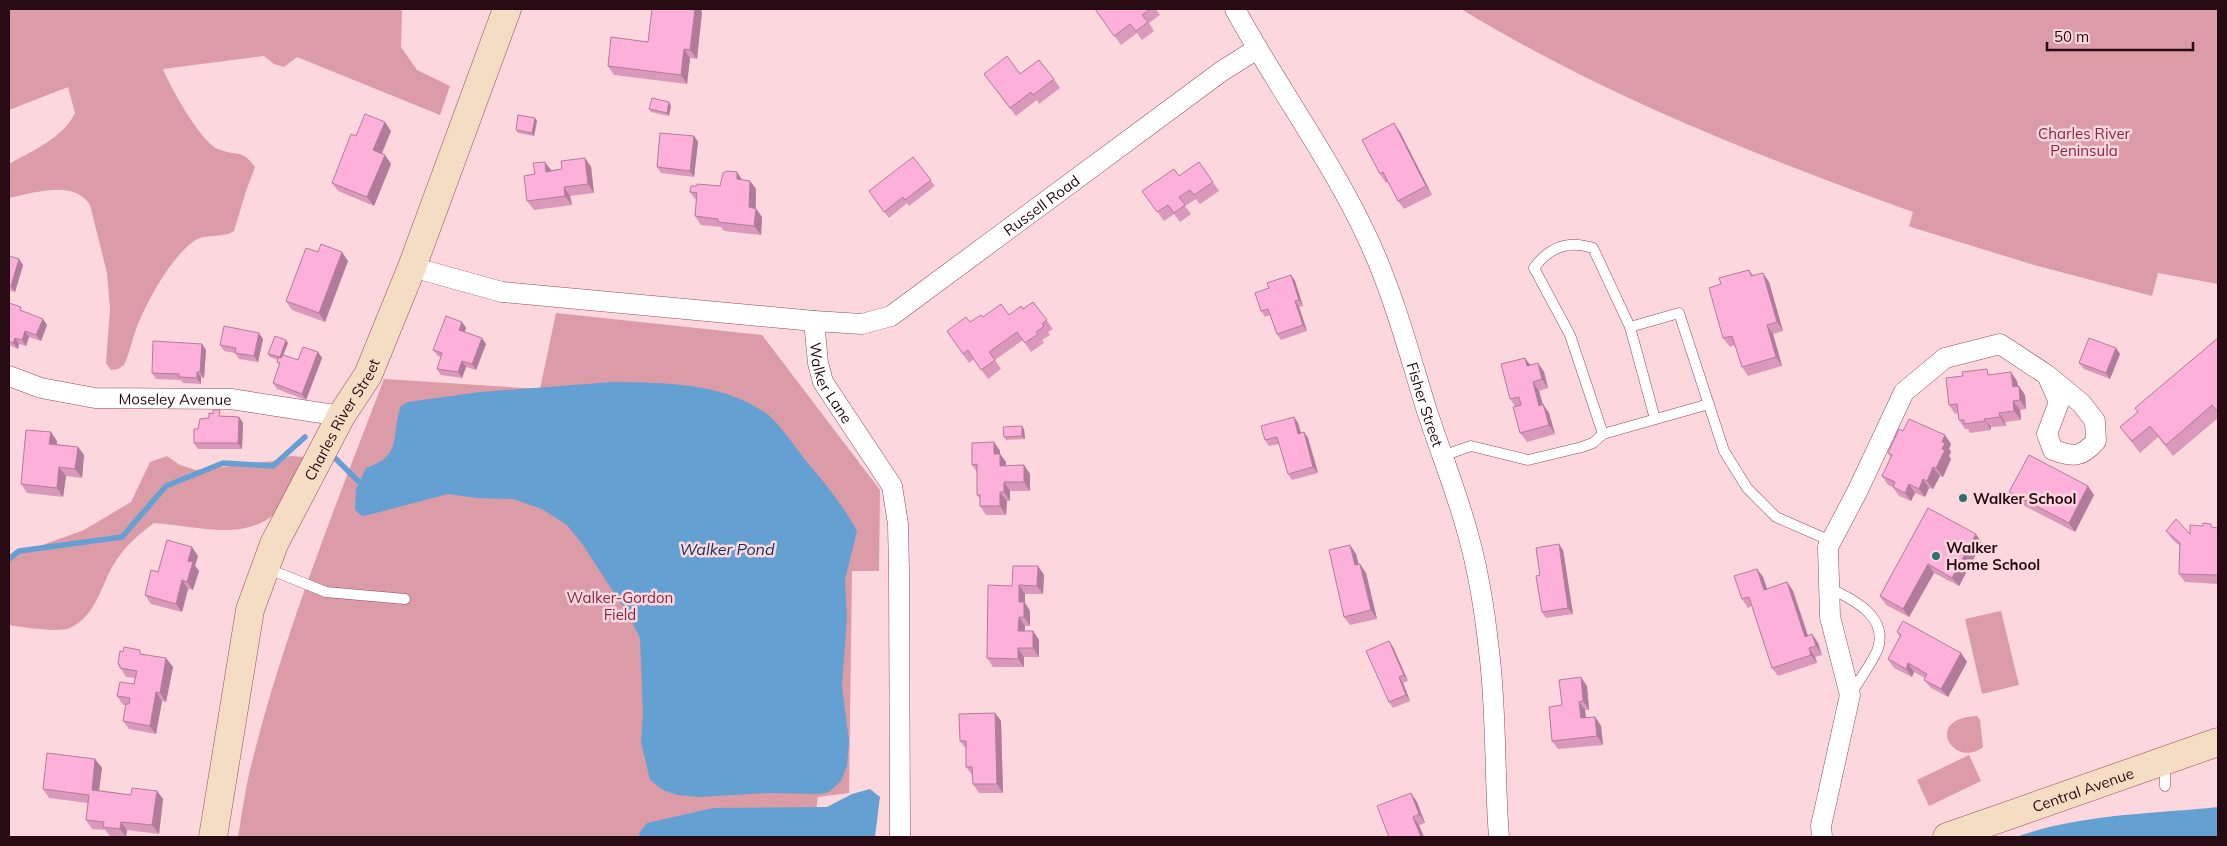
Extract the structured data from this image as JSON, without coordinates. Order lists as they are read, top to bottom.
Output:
{
  "streets": {
    "street": [
      "Russell Road",
      "Walker Lane",
      "Moseley Avenue",
      "Fisher Street",
      "Charles River Street",
      "Central Avenue"
    ]
  },
  "crossings": [
    ["Russell Road", "Walker Lane"],
    ["Russell Road", "Fisher Street"],
    ["Walker Lane", "Charles River Street"],
    ["Moseley Avenue", "Charles River Street"]
  ],
  "water": ["Walker Pond"],
  "parks": ["Charles River Peninsula", "Walker-Gordon Field"],
  "places": ["Walker School", "Walker Home School"],
  "scale_bar": "50 m"
}
